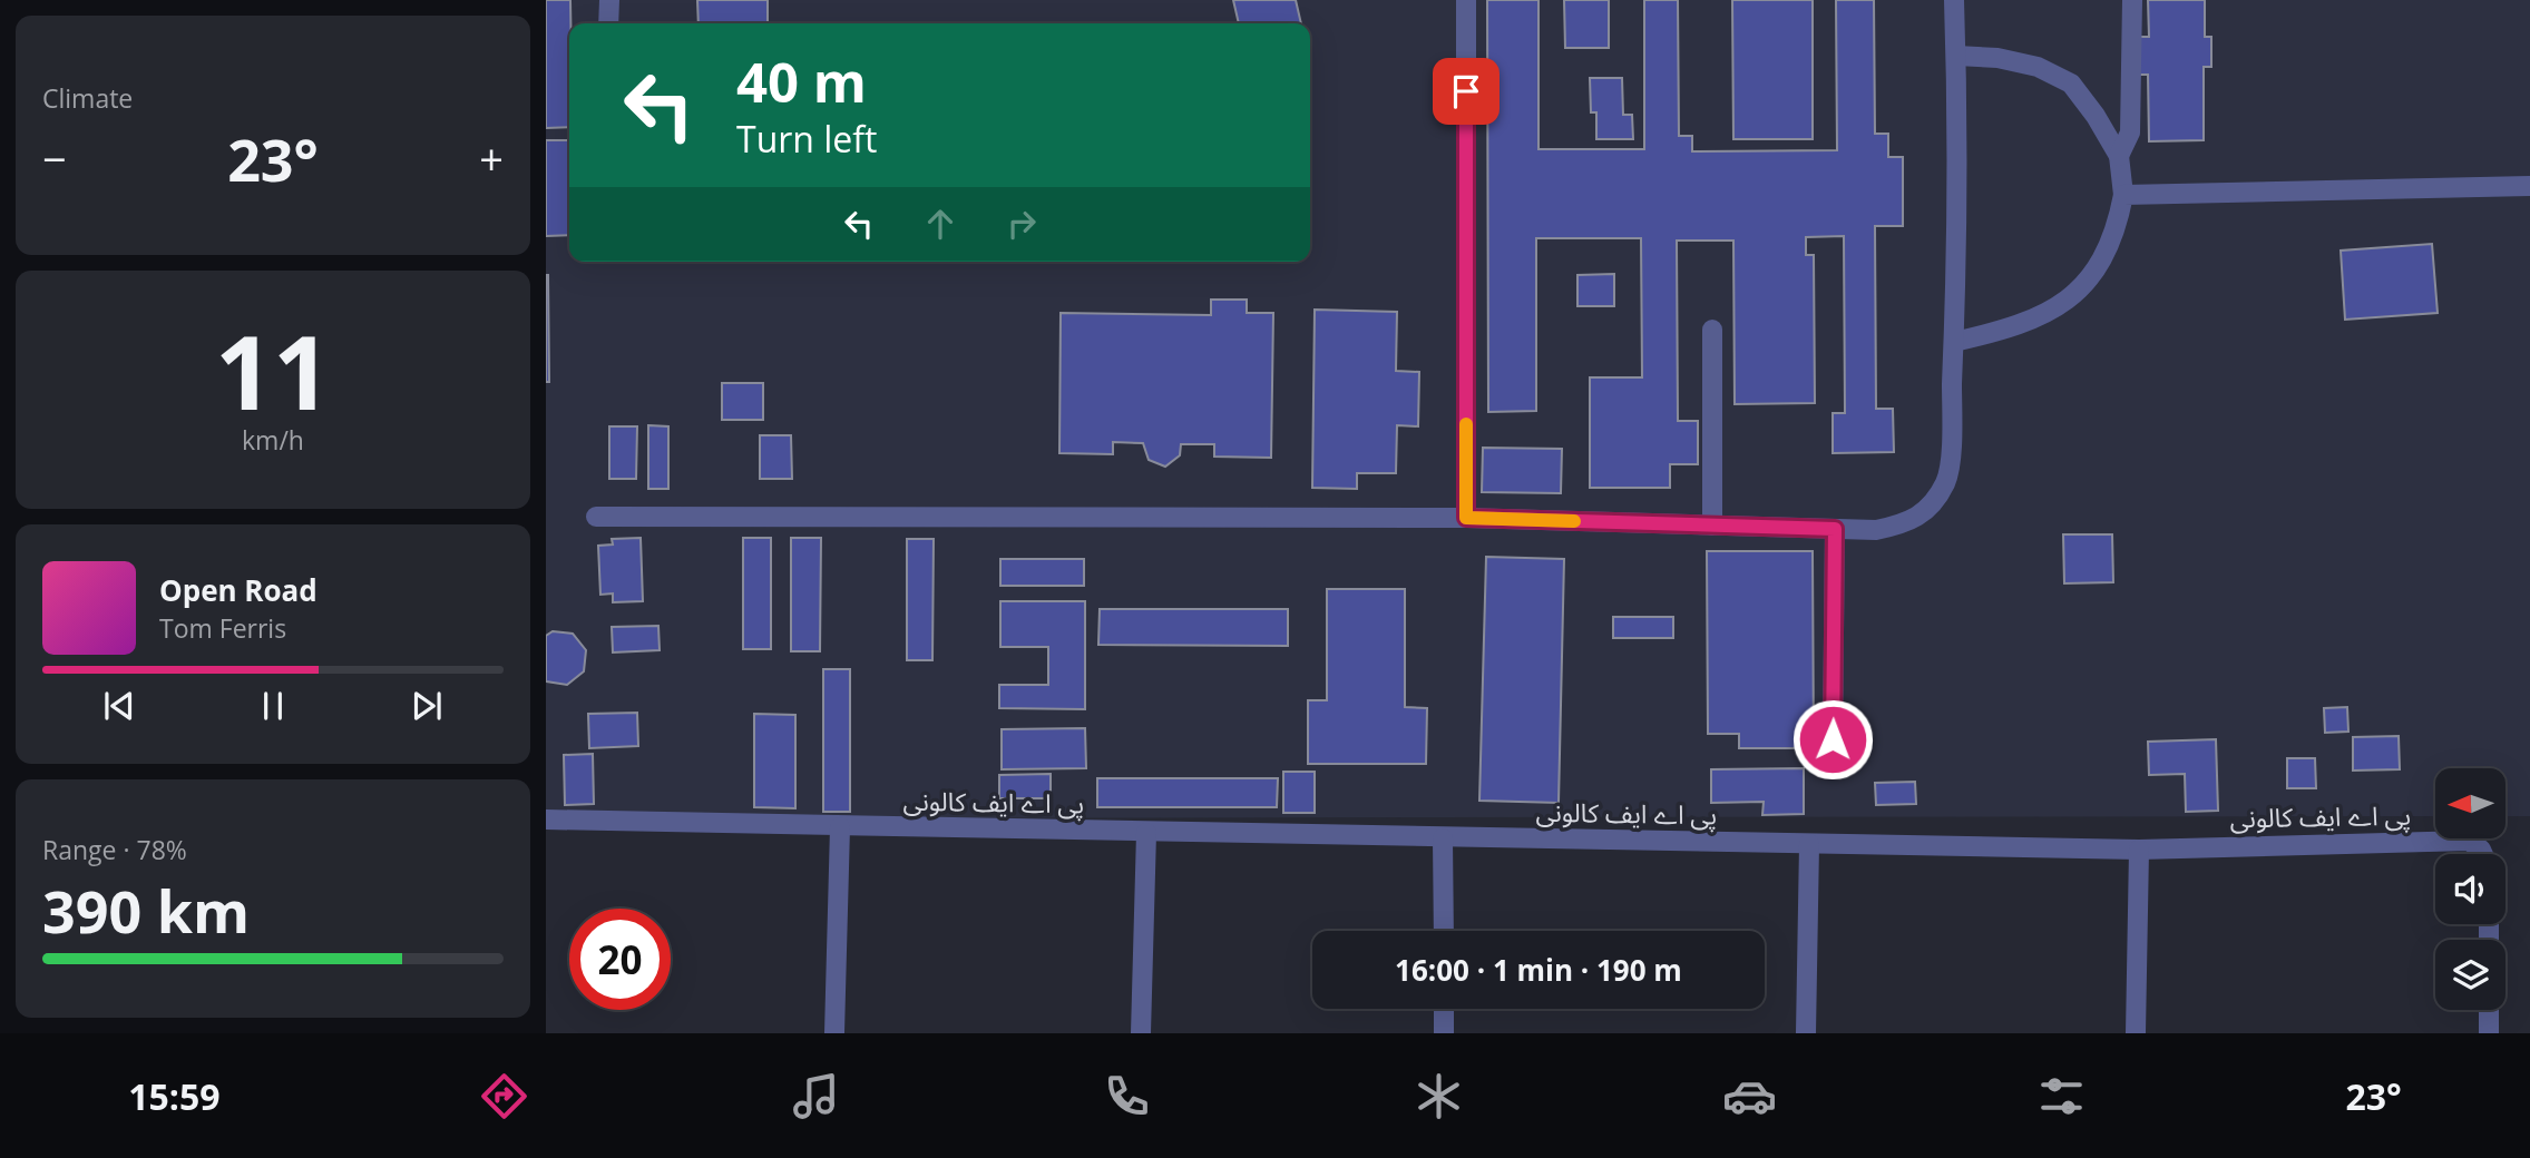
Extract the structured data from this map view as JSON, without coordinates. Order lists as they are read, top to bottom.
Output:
{
  "streets": {
    "street": ["پی اے ایف کالونی"]
  },
  "north": "left",
  "page": {
    "tile": [
      "Climate",
      ["11", "km/h"],
      ["Range · 78%", "390 km"]
    ],
    "turn": ["40 m", "Turn left"],
    "heat": ["−", "23°", "+"],
    "song": ["Open Road", "Tom Ferris"],
    "limit": "20",
    "trip": "16:00 · 1 min · 190 m",
    "tabs": ["15:59", "23°"]
  }
}
